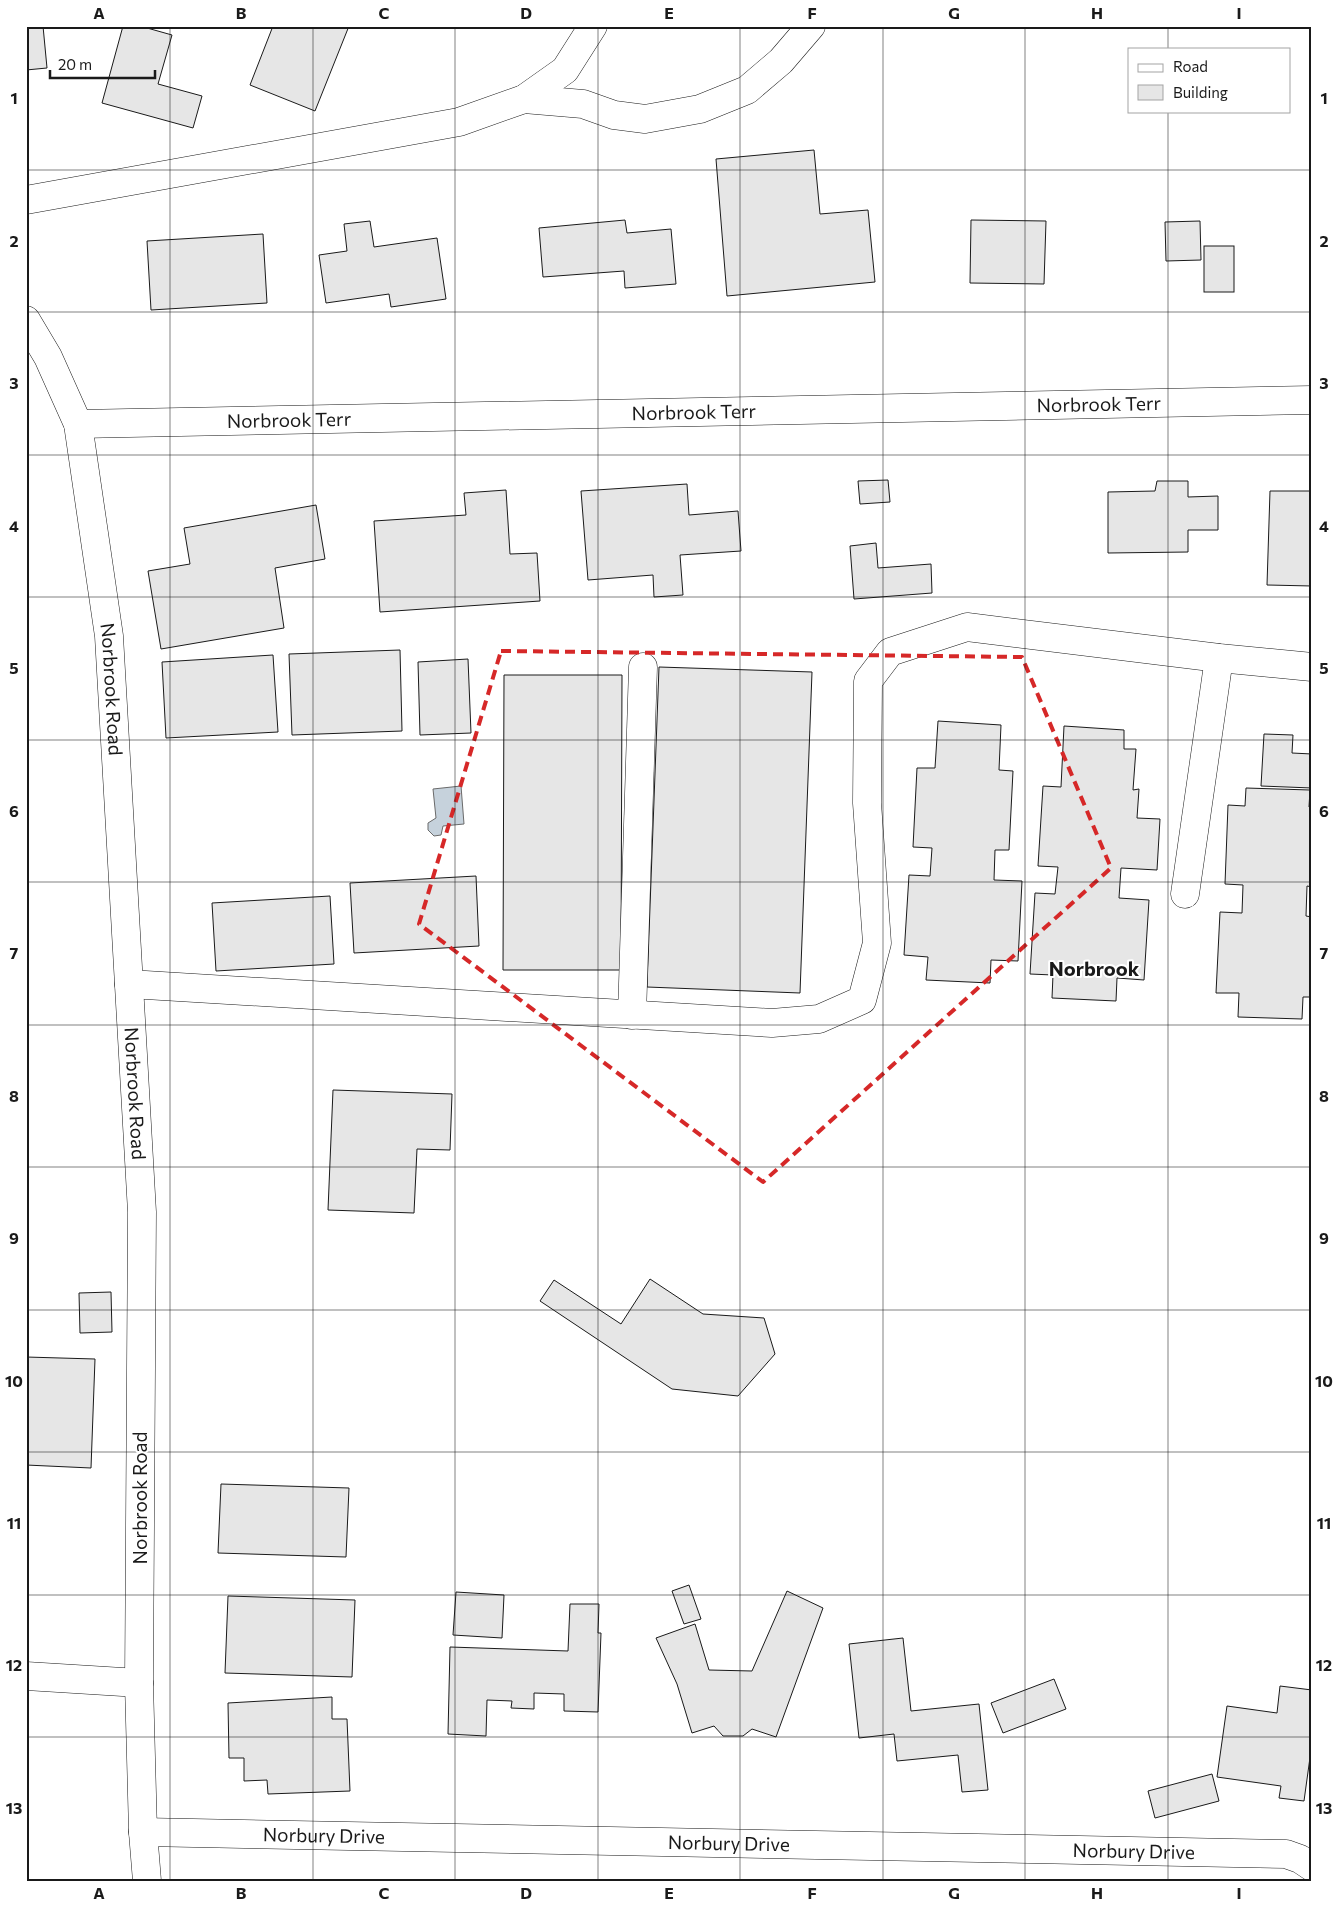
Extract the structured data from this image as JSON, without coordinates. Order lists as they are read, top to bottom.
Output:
{
  "streets": {
    "street": ["Norbrook Terr", "Norbrook Road", "Norbury Drive"]
  },
  "crossings": [
    ["Norbrook Terr", "Norbrook Road"],
    ["Norbrook Road", "Norbury Drive"]
  ],
  "districts": ["Norbrook"],
  "legend": ["Road", "Building"],
  "scale_bar": "20 m",
  "grid": {
    "columns": [
      "A",
      "B",
      "C",
      "D",
      "E",
      "F",
      "G",
      "H",
      "I"
    ],
    "rows": [
      "1",
      "2",
      "3",
      "4",
      "5",
      "6",
      "7",
      "8",
      "9",
      "10",
      "11",
      "12",
      "13"
    ]
  }
}
